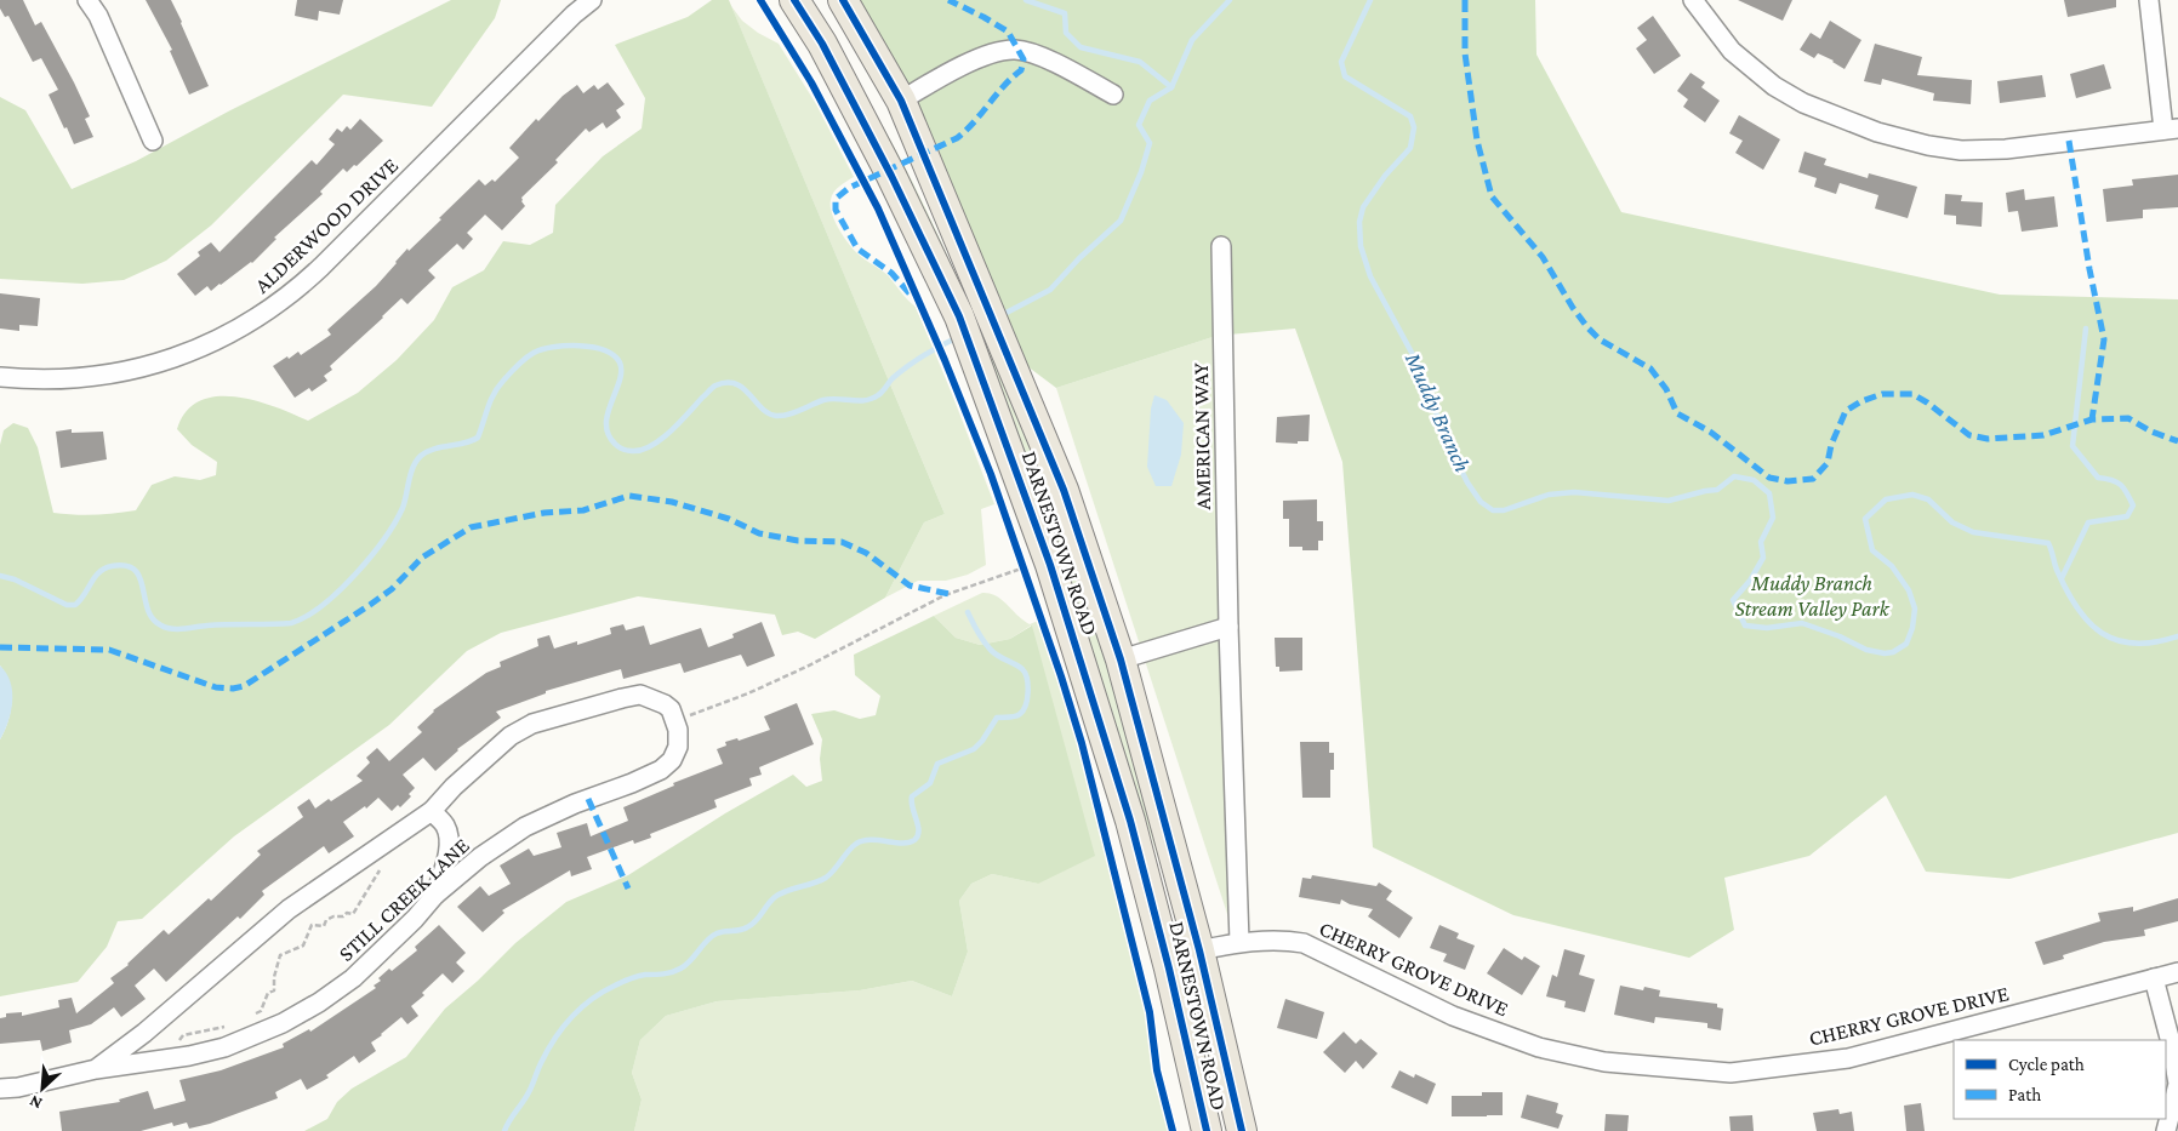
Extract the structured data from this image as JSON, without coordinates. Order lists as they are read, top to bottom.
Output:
{
  "streets": {
    "main road": ["DARNESTOWN ROAD"],
    "street": [
      "ALDERWOOD DRIVE",
      "AMERICAN WAY",
      "STILL CREEK LANE",
      "CHERRY GROVE DRIVE"
    ]
  },
  "crossings": [
    ["AMERICAN WAY", "CHERRY GROVE DRIVE"],
    ["DARNESTOWN ROAD", "CHERRY GROVE DRIVE"]
  ],
  "water": ["Muddy Branch"],
  "parks": ["Muddy Branch Stream Valley Park"],
  "legend": ["Cycle path", "Path"],
  "north": "bottom left"
}
